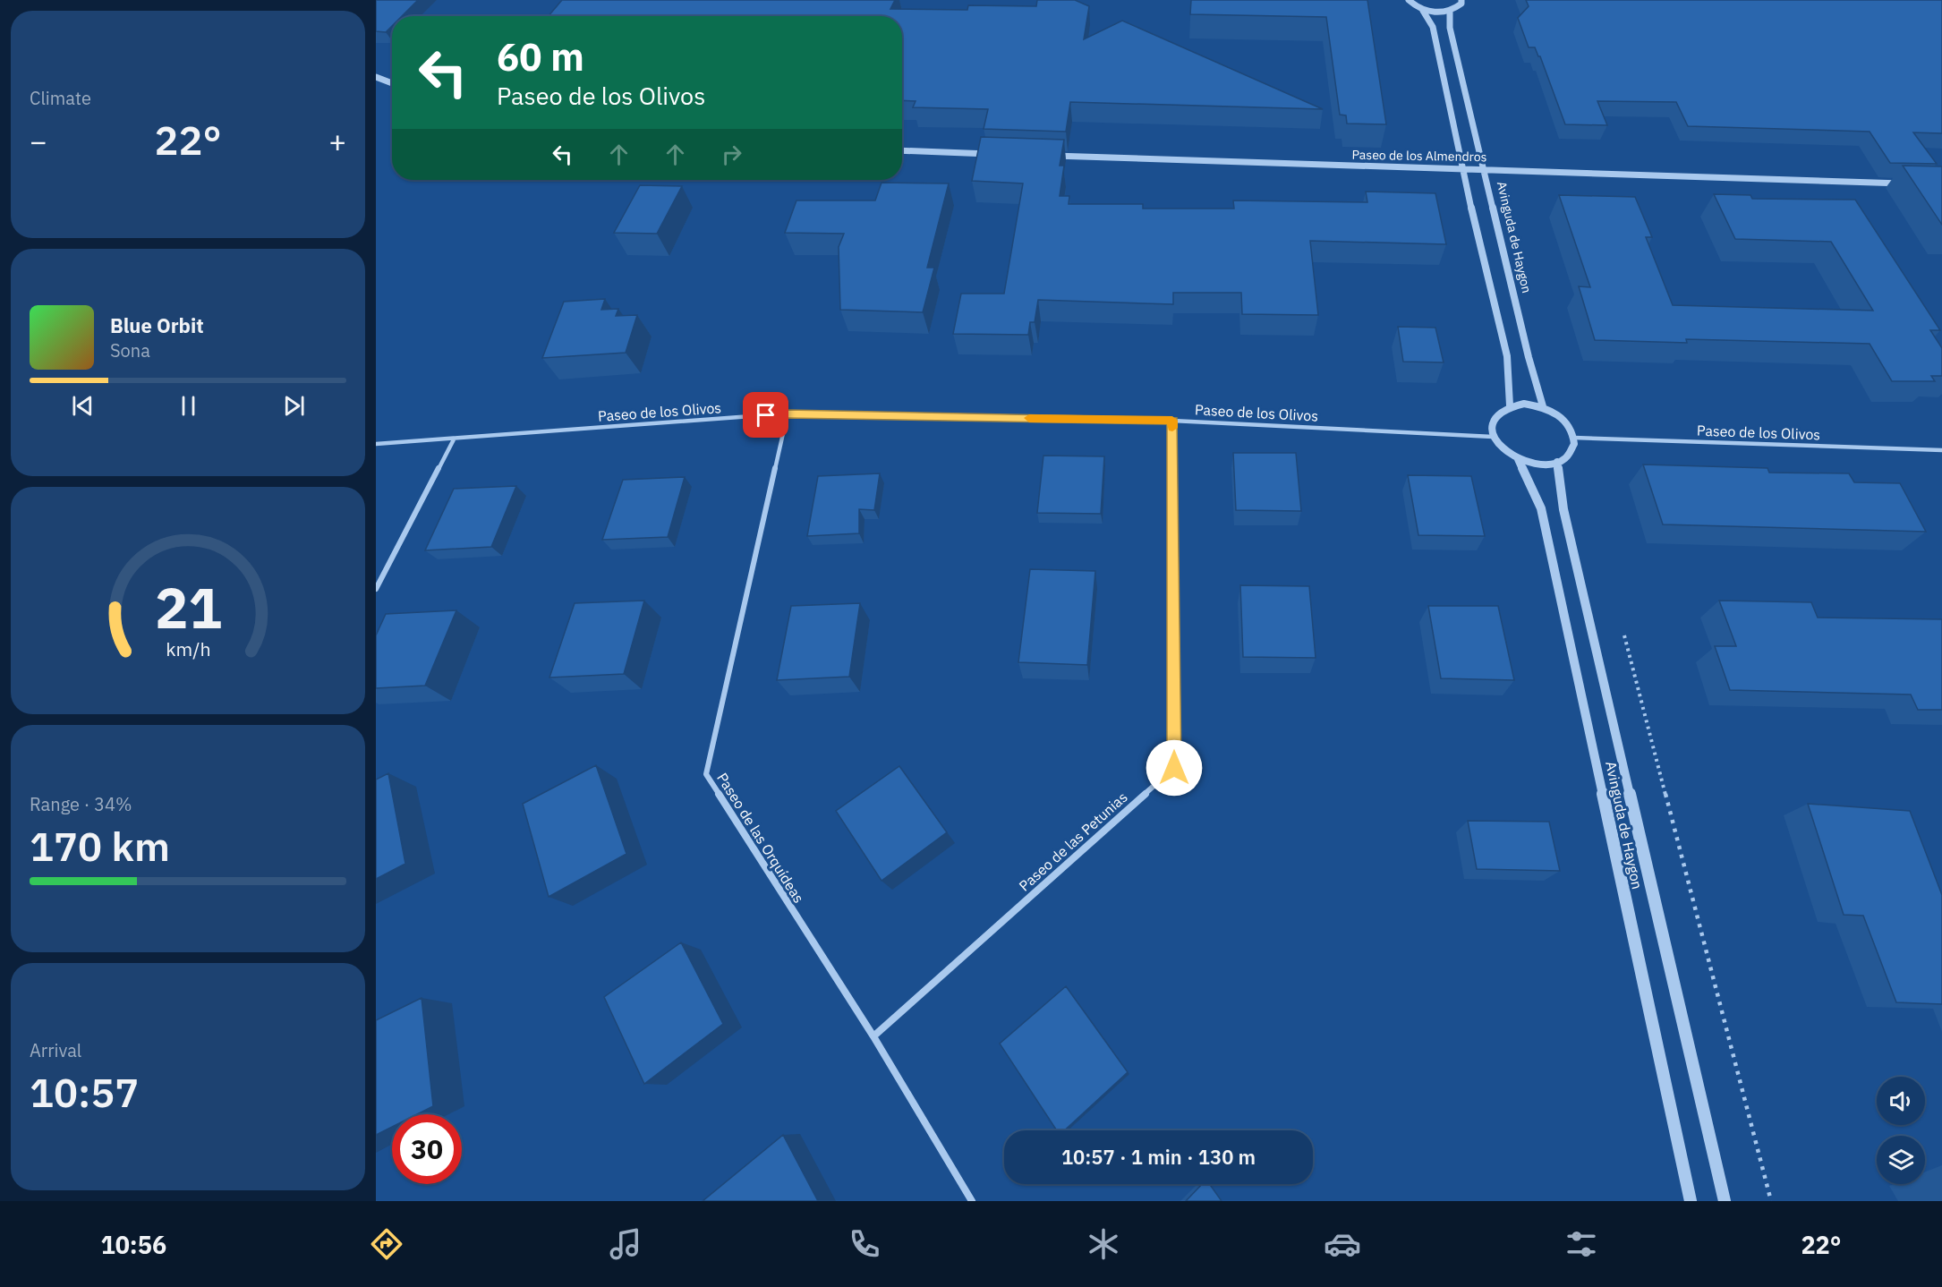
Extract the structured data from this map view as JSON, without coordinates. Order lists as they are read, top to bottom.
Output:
{
  "streets": {
    "street": [
      "Paseo de los Almendros",
      "Avinguda de Haygon",
      "Paseo de los Olivos",
      "Paseo de las Orquídeas",
      "Paseo de las Petunias"
    ]
  },
  "crossings": [
    ["Paseo de los Almendros", "Avinguda de Haygon"],
    ["Avinguda de Haygon", "Paseo de los Olivos"],
    ["Paseo de los Olivos", "Paseo de las Orquídeas"],
    ["Paseo de los Olivos", "Paseo de las Petunias"],
    ["Paseo de las Orquídeas", "Paseo de las Petunias"]
  ],
  "page": {
    "tile": [
      "Climate",
      ["Range · 34%", "170 km"],
      ["Arrival", "10:57"]
    ],
    "turn": ["60 m", "Paseo de los Olivos"],
    "heat": ["−", "22°", "+"],
    "song": ["Blue Orbit", "Sona"],
    "limit": "30",
    "trip": "10:57 · 1 min · 130 m",
    "tabs": ["10:56", "22°"],
    "gauge": ["21", "km/h"]
  }
}
